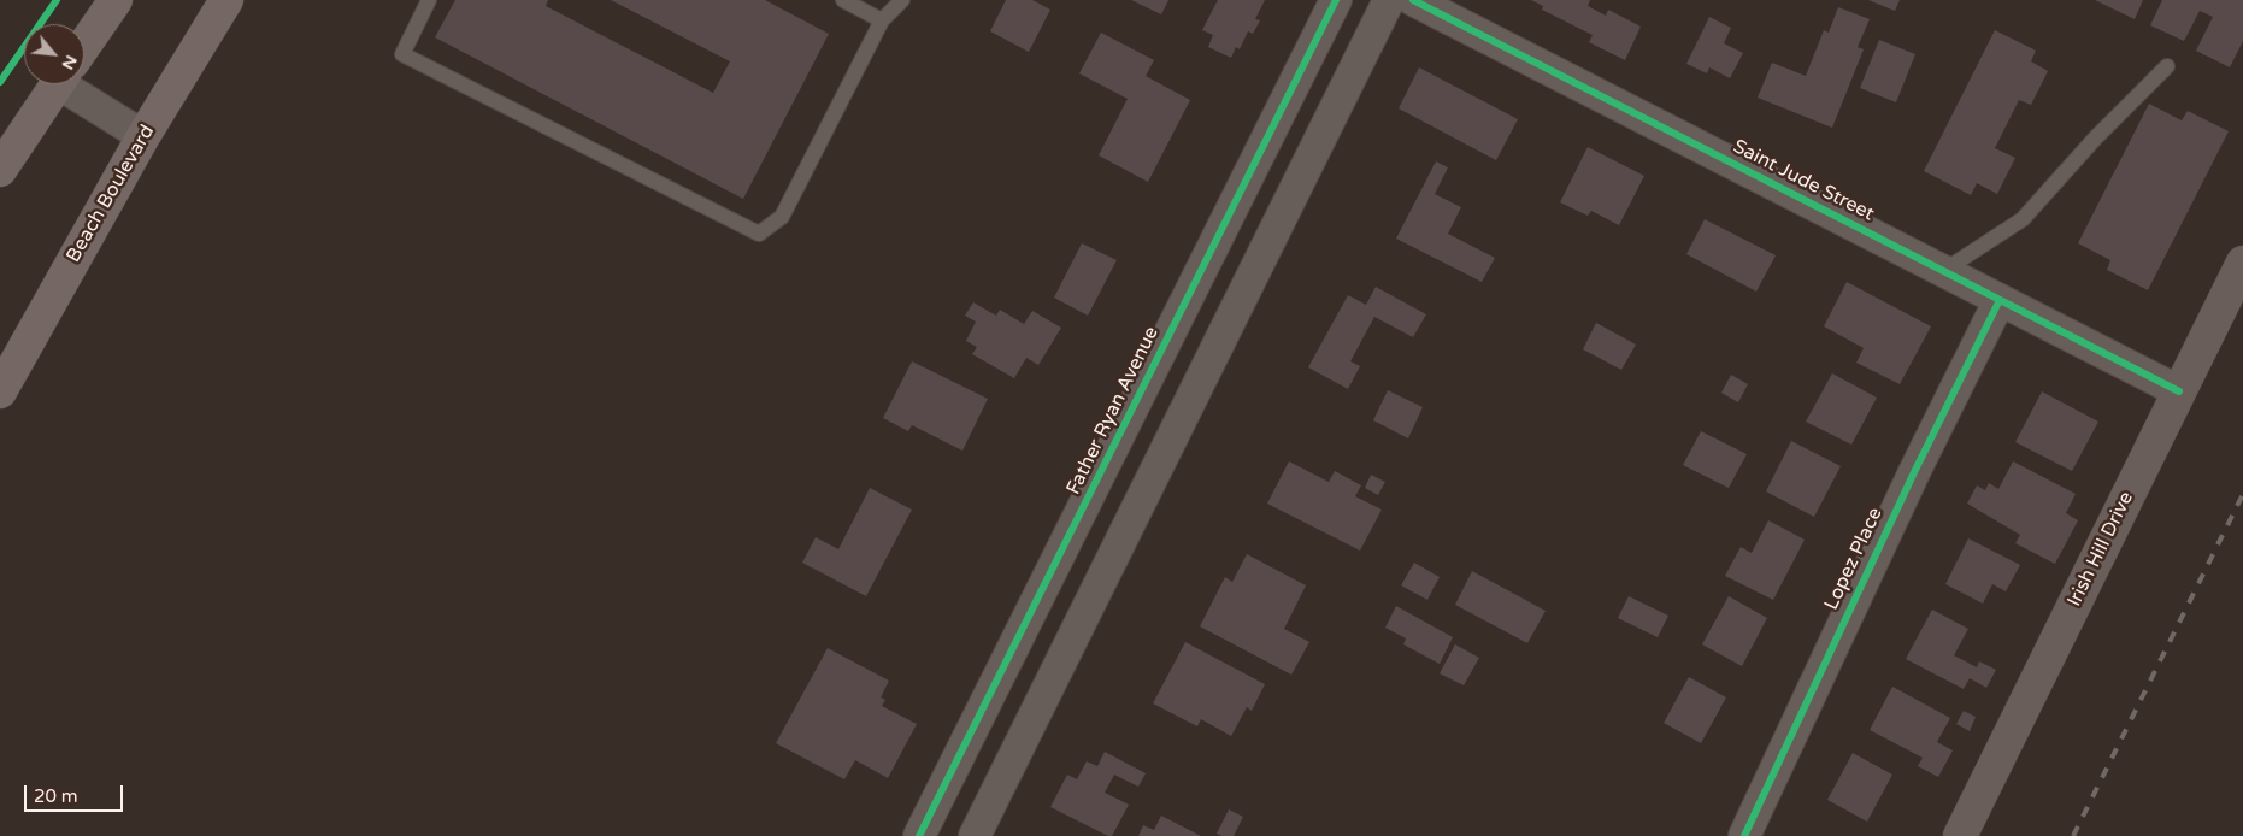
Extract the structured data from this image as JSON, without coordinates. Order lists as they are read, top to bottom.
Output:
{
  "streets": {
    "main road": ["Beach Boulevard", "Irish Hill Drive"],
    "street": ["Saint Jude Street", "Father Ryan Avenue", "Lopez Place"]
  },
  "crossings": [
    ["Saint Jude Street", "Irish Hill Drive"],
    ["Saint Jude Street", "Lopez Place"]
  ],
  "scale_bar": "20 m",
  "north": "bottom right"
}
